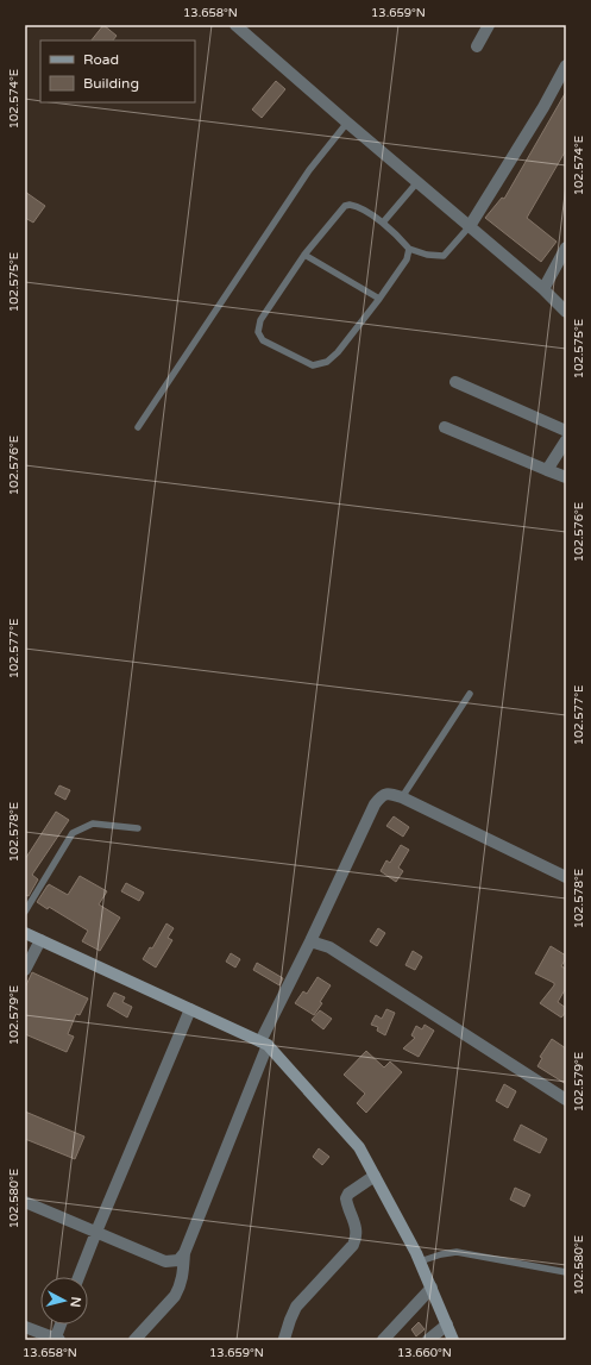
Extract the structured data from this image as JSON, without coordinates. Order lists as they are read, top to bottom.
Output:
{
  "legend": ["Road", "Building"],
  "north": "right",
  "coordinates": [
    "13.658°N",
    "13.659°N",
    "102.574°E",
    "102.575°E",
    "102.576°E",
    "102.577°E",
    "102.578°E",
    "102.579°E",
    "102.580°E",
    "13.660°N"
  ]
}
